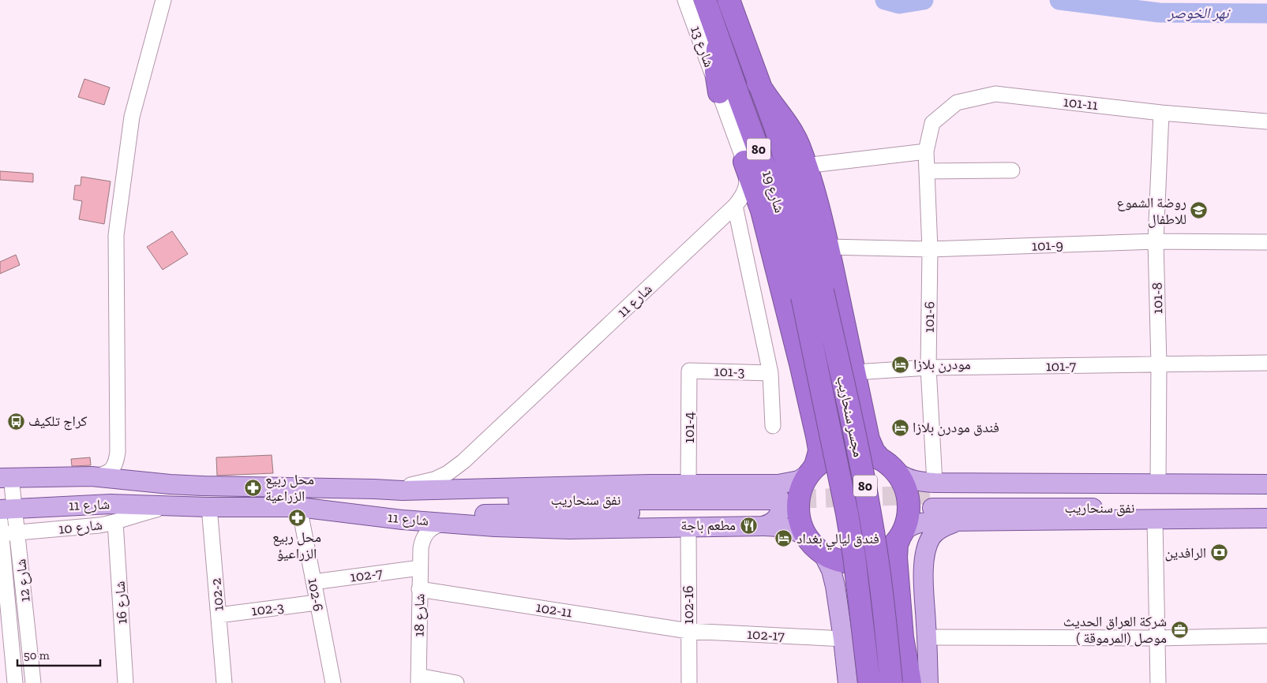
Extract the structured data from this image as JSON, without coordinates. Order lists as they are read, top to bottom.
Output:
{
  "streets": {
    "highway": ["80", "شارع 19", "مجسر سنحاريب"],
    "main road": ["شارع 11", "نفق سنحاريب"],
    "street": [
      "شارع 13",
      "101-11",
      "101-9",
      "101-8",
      "101-6",
      "101-7",
      "101-3",
      "101-4",
      "شارع 10",
      "102-7",
      "شارع 12",
      "102-2",
      "102-6",
      "شارع 16",
      "102-16",
      "102-3",
      "102-11",
      "شارع 18",
      "102-17"
    ]
  },
  "crossings": [
    ["شارع 13", "شارع 11"],
    ["101-11", "101-8"],
    ["101-11", "101-6"],
    ["شارع 19", "مجسر سنحاريب"],
    ["101-9", "101-8"],
    ["101-9", "101-6"],
    ["101-8", "101-7"],
    ["شارع 11", "101-4"],
    ["شارع 11", "نفق سنحاريب"],
    ["شارع 11", "شارع 10"],
    ["شارع 11", "شارع 12"],
    ["شارع 11", "102-2"],
    ["شارع 11", "102-6"],
    ["شارع 11", "102-16"],
    ["شارع 11", "102-17"],
    ["101-6", "101-7"],
    ["101-6", "نفق سنحاريب"],
    ["101-3", "101-4"],
    ["شارع 10", "شارع 12"],
    ["شارع 10", "شارع 16"],
    ["102-7", "102-6"],
    ["102-7", "شارع 18"],
    ["102-2", "102-3"],
    ["102-6", "102-3"],
    ["102-16", "102-11"],
    ["102-16", "102-17"],
    ["102-11", "شارع 18"],
    ["102-11", "102-17"]
  ],
  "water": ["نهر الخوصر"],
  "places": {
    "school or university": ["روضة الشموع للاطفال"],
    "hotel": ["مودرن بلازا", "فندق مودرن بلازا", "فندق ليالي بغداد"],
    "bus stop": ["كراج تلكيف"],
    "pharmacy": ["محل ربيع الزراعية", "محل ربيع الزراعيؤ"],
    "restaurant": ["مطعم باجة"],
    "bank": ["الرافدين"],
    "office": ["شركة العراق الحديث ( المرموقة) موصل"]
  },
  "scale_bar": "50 m"
}
